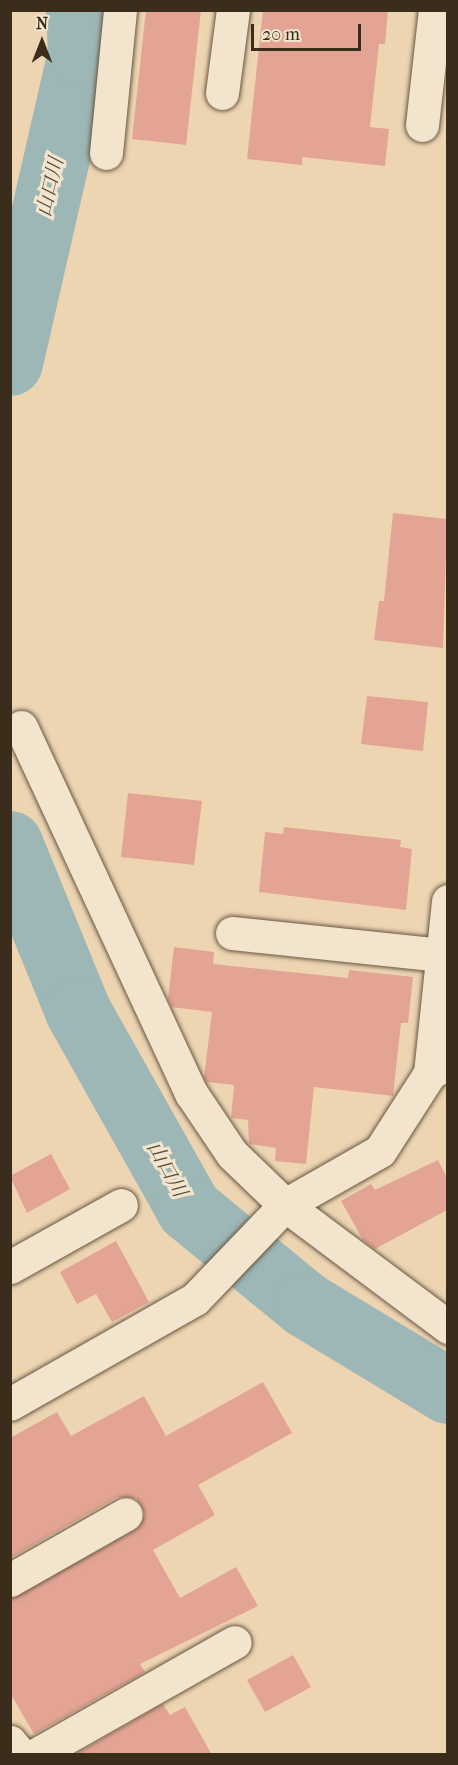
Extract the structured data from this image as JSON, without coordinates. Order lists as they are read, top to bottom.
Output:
{
  "water": ["山口川"],
  "scale_bar": "20 m",
  "north": "top"
}
